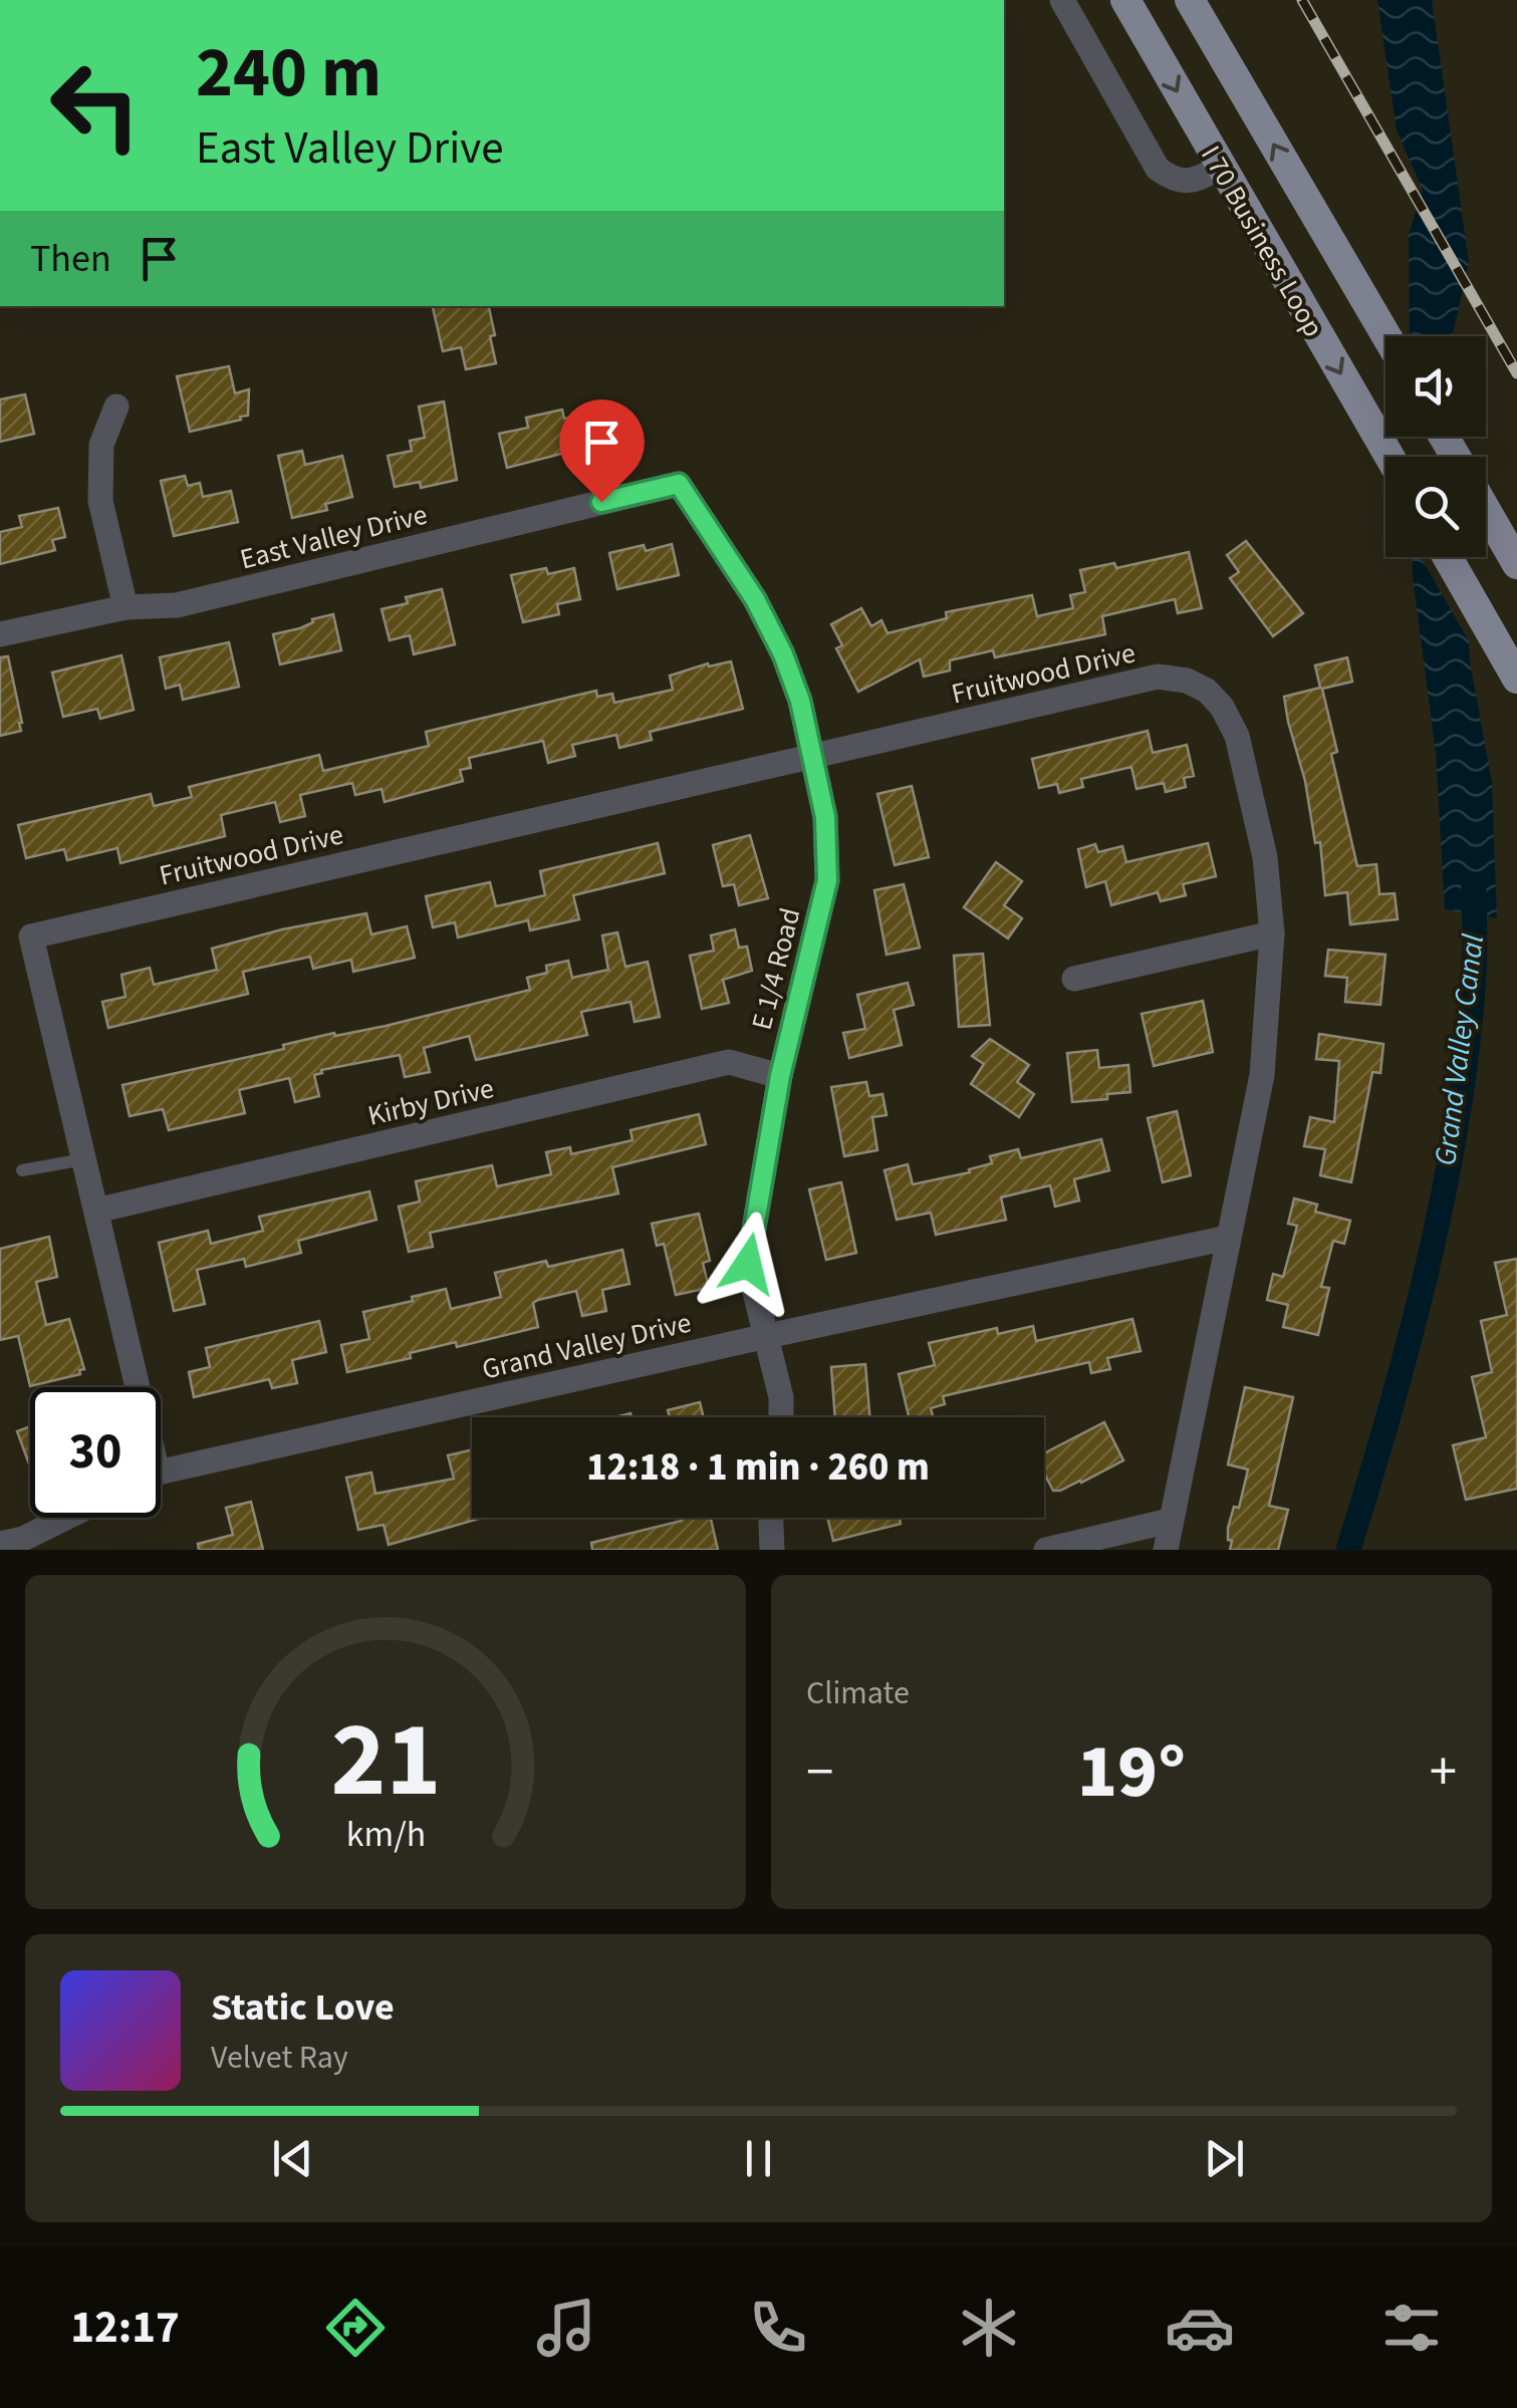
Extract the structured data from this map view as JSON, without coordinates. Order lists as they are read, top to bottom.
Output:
{
  "streets": {
    "main road": ["I 70 Business Loop"],
    "street": [
      "East Valley Drive",
      "Fruitwood Drive",
      "E 1/4 Road",
      "Kirby Drive",
      "Grand Valley Drive"
    ]
  },
  "crossings": [
    ["East Valley Drive", "E 1/4 Road"],
    ["Fruitwood Drive", "E 1/4 Road"],
    ["Fruitwood Drive", "Grand Valley Drive"],
    ["E 1/4 Road", "Kirby Drive"],
    ["E 1/4 Road", "Grand Valley Drive"]
  ],
  "water": ["Grand Valley Canal"],
  "page": {
    "turn": ["240 m", "East Valley Drive"],
    "then": "Then",
    "limit": "30",
    "trip": "12:18 · 1 min · 260 m",
    "tile": "Climate",
    "heat": ["−", "19°", "+"],
    "song": ["Static Love", "Velvet Ray"],
    "tabs": "12:17",
    "gauge": ["21", "km/h"]
  }
}
